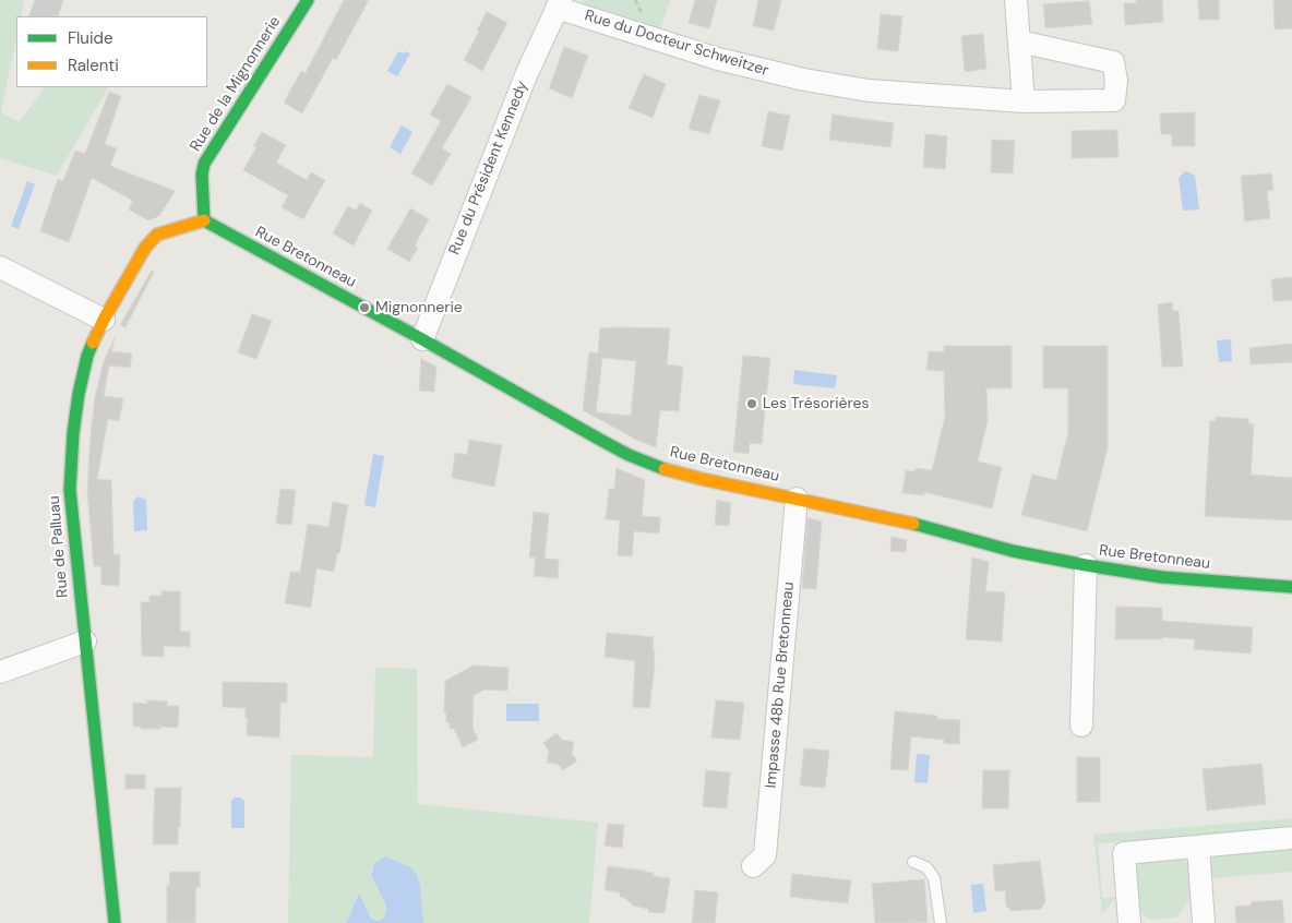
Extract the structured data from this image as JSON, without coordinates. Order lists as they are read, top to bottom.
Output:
{
  "streets": {
    "street": [
      "Rue du Docteur Schweitzer",
      "Rue de la Mignonnerie",
      "Rue du Président Kennedy",
      "Rue Bretonneau",
      "Rue de Palluau",
      "Impasse 48b Rue Bretonneau"
    ]
  },
  "crossings": [
    ["Rue du Docteur Schweitzer", "Rue du Président Kennedy"],
    ["Rue de la Mignonnerie", "Rue Bretonneau"],
    ["Rue de la Mignonnerie", "Rue de Palluau"],
    ["Rue du Président Kennedy", "Rue Bretonneau"],
    ["Rue Bretonneau", "Rue de Palluau"],
    ["Rue Bretonneau", "Impasse 48b Rue Bretonneau"]
  ],
  "places": ["Mignonnerie", "Les Trésorières"],
  "legend": ["Fluide", "Ralenti"]
}
